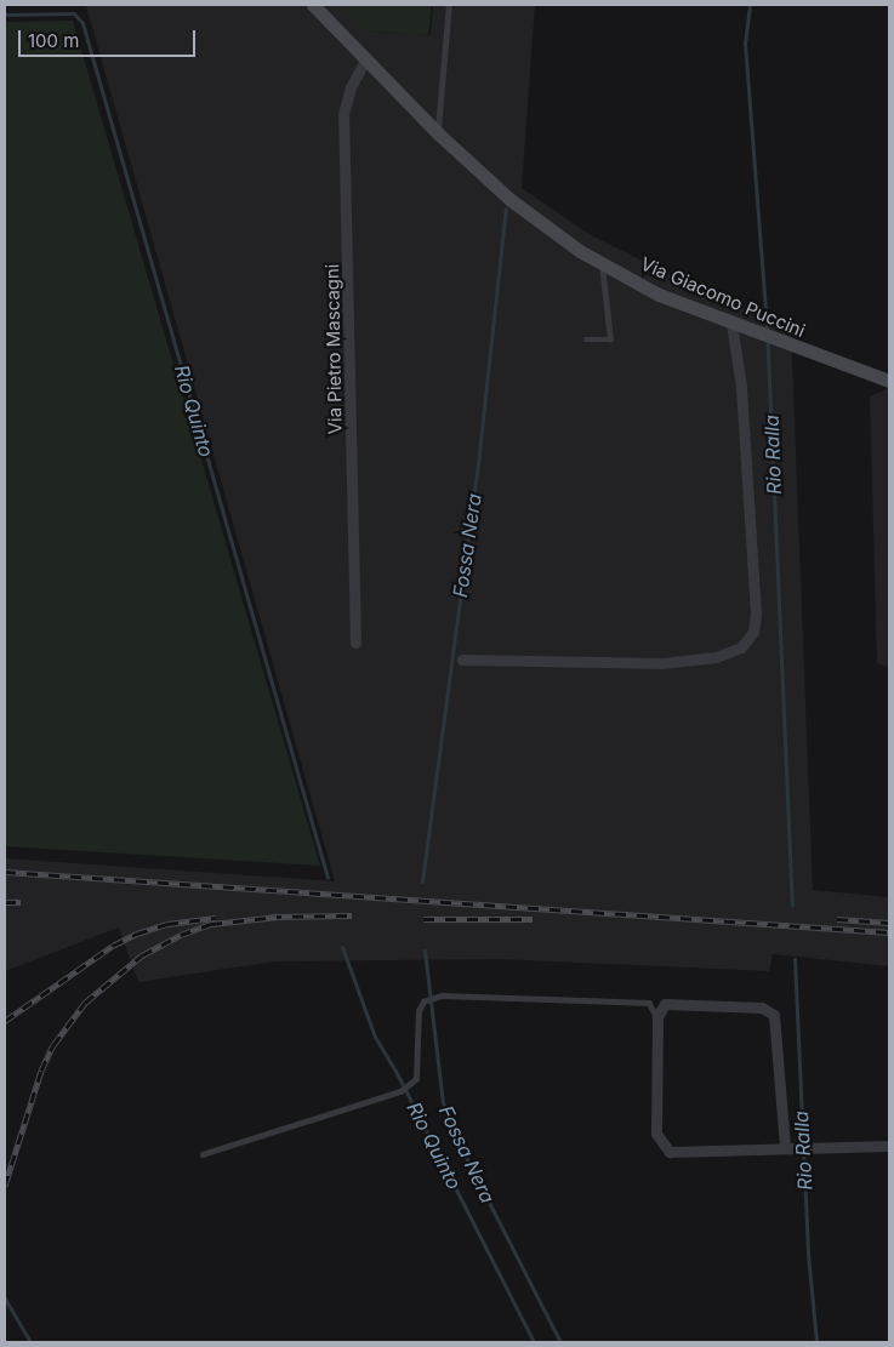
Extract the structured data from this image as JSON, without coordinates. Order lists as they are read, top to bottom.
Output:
{
  "streets": {
    "main road": ["Via Giacomo Puccini"],
    "street": ["Via Pietro Mascagni"]
  },
  "crossings": [
    ["Via Giacomo Puccini", "Via Pietro Mascagni"]
  ],
  "water": ["Rio Quinto", "Rio Ralla", "Fossa Nera"],
  "scale_bar": "100 m"
}
